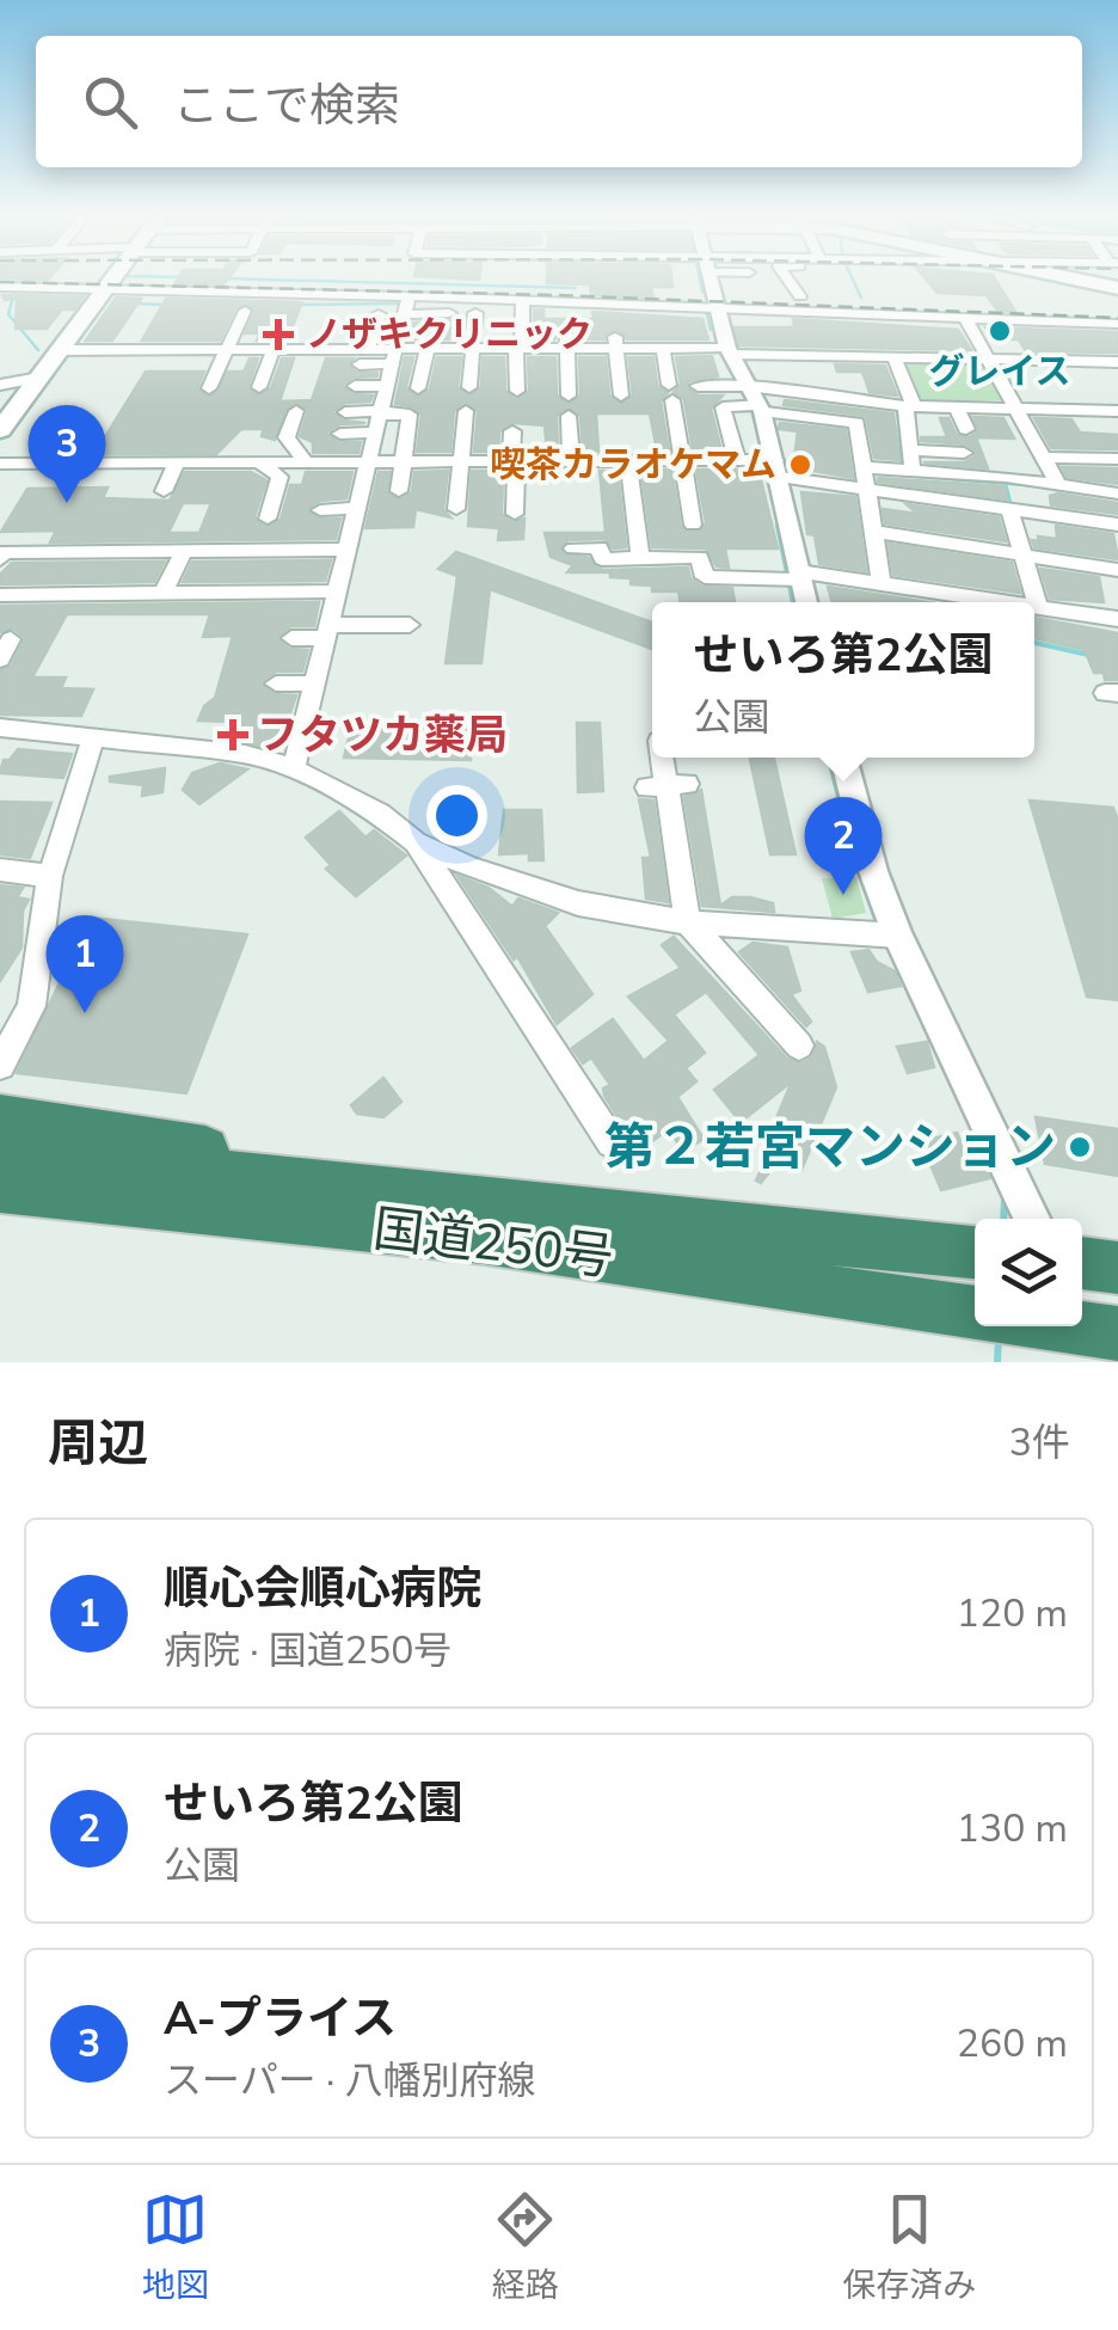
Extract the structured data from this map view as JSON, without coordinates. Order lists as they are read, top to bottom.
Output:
{
  "streets": {
    "highway": ["国道250号"]
  },
  "places": {
    "other": ["グレイス", "喫茶カラオケマム", "第２若宮マンション"],
    "health": ["ノザキクリニック", "フタツカ薬局"]
  },
  "page": {
    "search": "ここで検索",
    "pins": ["3", "2", "1"],
    "popup": ["せいろ第2公園", "公園"],
    "heading": ["周辺", "3件"],
    "list": [
      {
        "mark": "1",
        "name": "順心会順心病院",
        "note": "病院 · 国道250号",
        "value": "120 m"
      },
      {
        "mark": "2",
        "name": "せいろ第2公園",
        "note": "公園",
        "value": "130 m"
      },
      {
        "mark": "3",
        "name": "A-プライス",
        "note": "スーパー · 八幡別府線",
        "value": "260 m"
      }
    ],
    "nav": ["地図", "経路", "保存済み"]
  }
}
